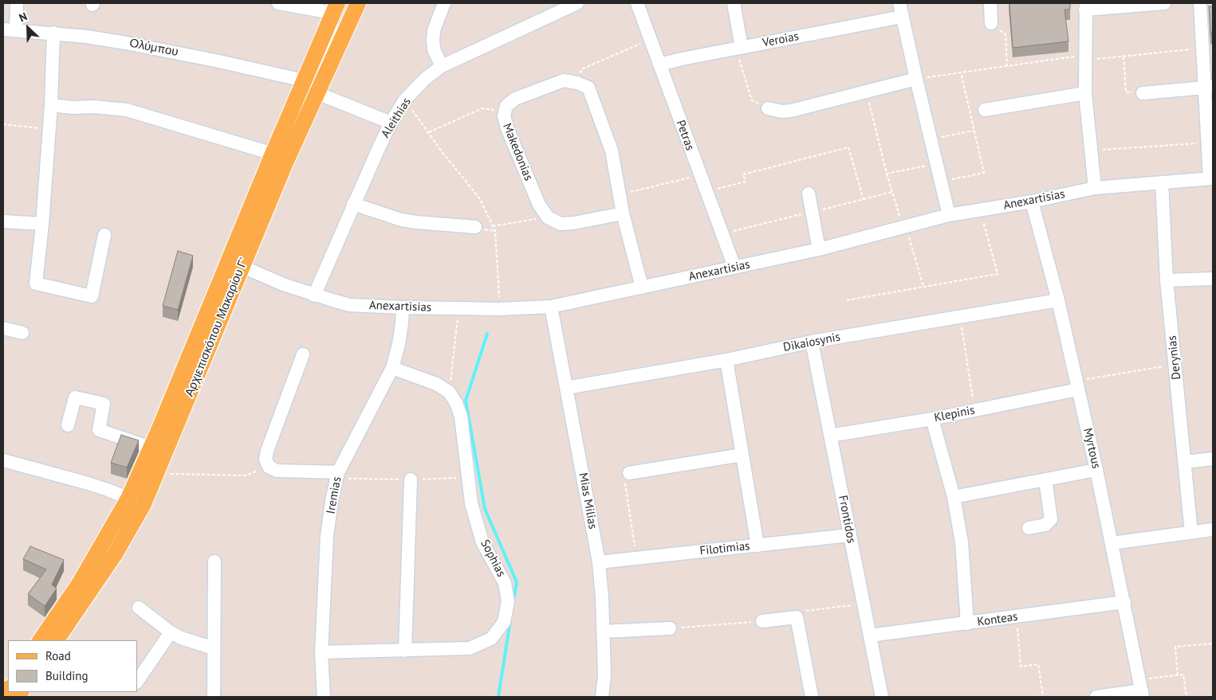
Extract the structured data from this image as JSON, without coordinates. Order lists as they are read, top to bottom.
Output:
{
  "streets": {
    "main road": ["Αρχιεπισκόπου Μακαρίου Γ'"],
    "street": [
      "Veroias",
      "Ολύμπου",
      "Aleithias",
      "Petras",
      "Makedonias",
      "Anexartisias",
      "Dikaiosynis",
      "Derynias",
      "Klepinis",
      "Myrtous",
      "Iremias",
      "Mias Milias",
      "Frontidos",
      "Filotimias",
      "Sophias",
      "Konteas"
    ]
  },
  "crossings": [
    ["Veroias", "Petras"],
    ["Ολύμπου", "Αρχιεπισκόπου Μακαρίου Γ'"],
    ["Aleithias", "Anexartisias"],
    ["Petras", "Anexartisias"],
    ["Anexartisias", "Αρχιεπισκόπου Μακαρίου Γ'"],
    ["Anexartisias", "Derynias"],
    ["Anexartisias", "Myrtous"],
    ["Anexartisias", "Iremias"],
    ["Anexartisias", "Mias Milias"],
    ["Dikaiosynis", "Myrtous"],
    ["Dikaiosynis", "Mias Milias"],
    ["Dikaiosynis", "Frontidos"],
    ["Klepinis", "Myrtous"],
    ["Klepinis", "Frontidos"],
    ["Myrtous", "Konteas"],
    ["Iremias", "Sophias"],
    ["Mias Milias", "Filotimias"],
    ["Frontidos", "Filotimias"],
    ["Frontidos", "Konteas"]
  ],
  "legend": ["Road", "Building"],
  "north": "top left"
}
